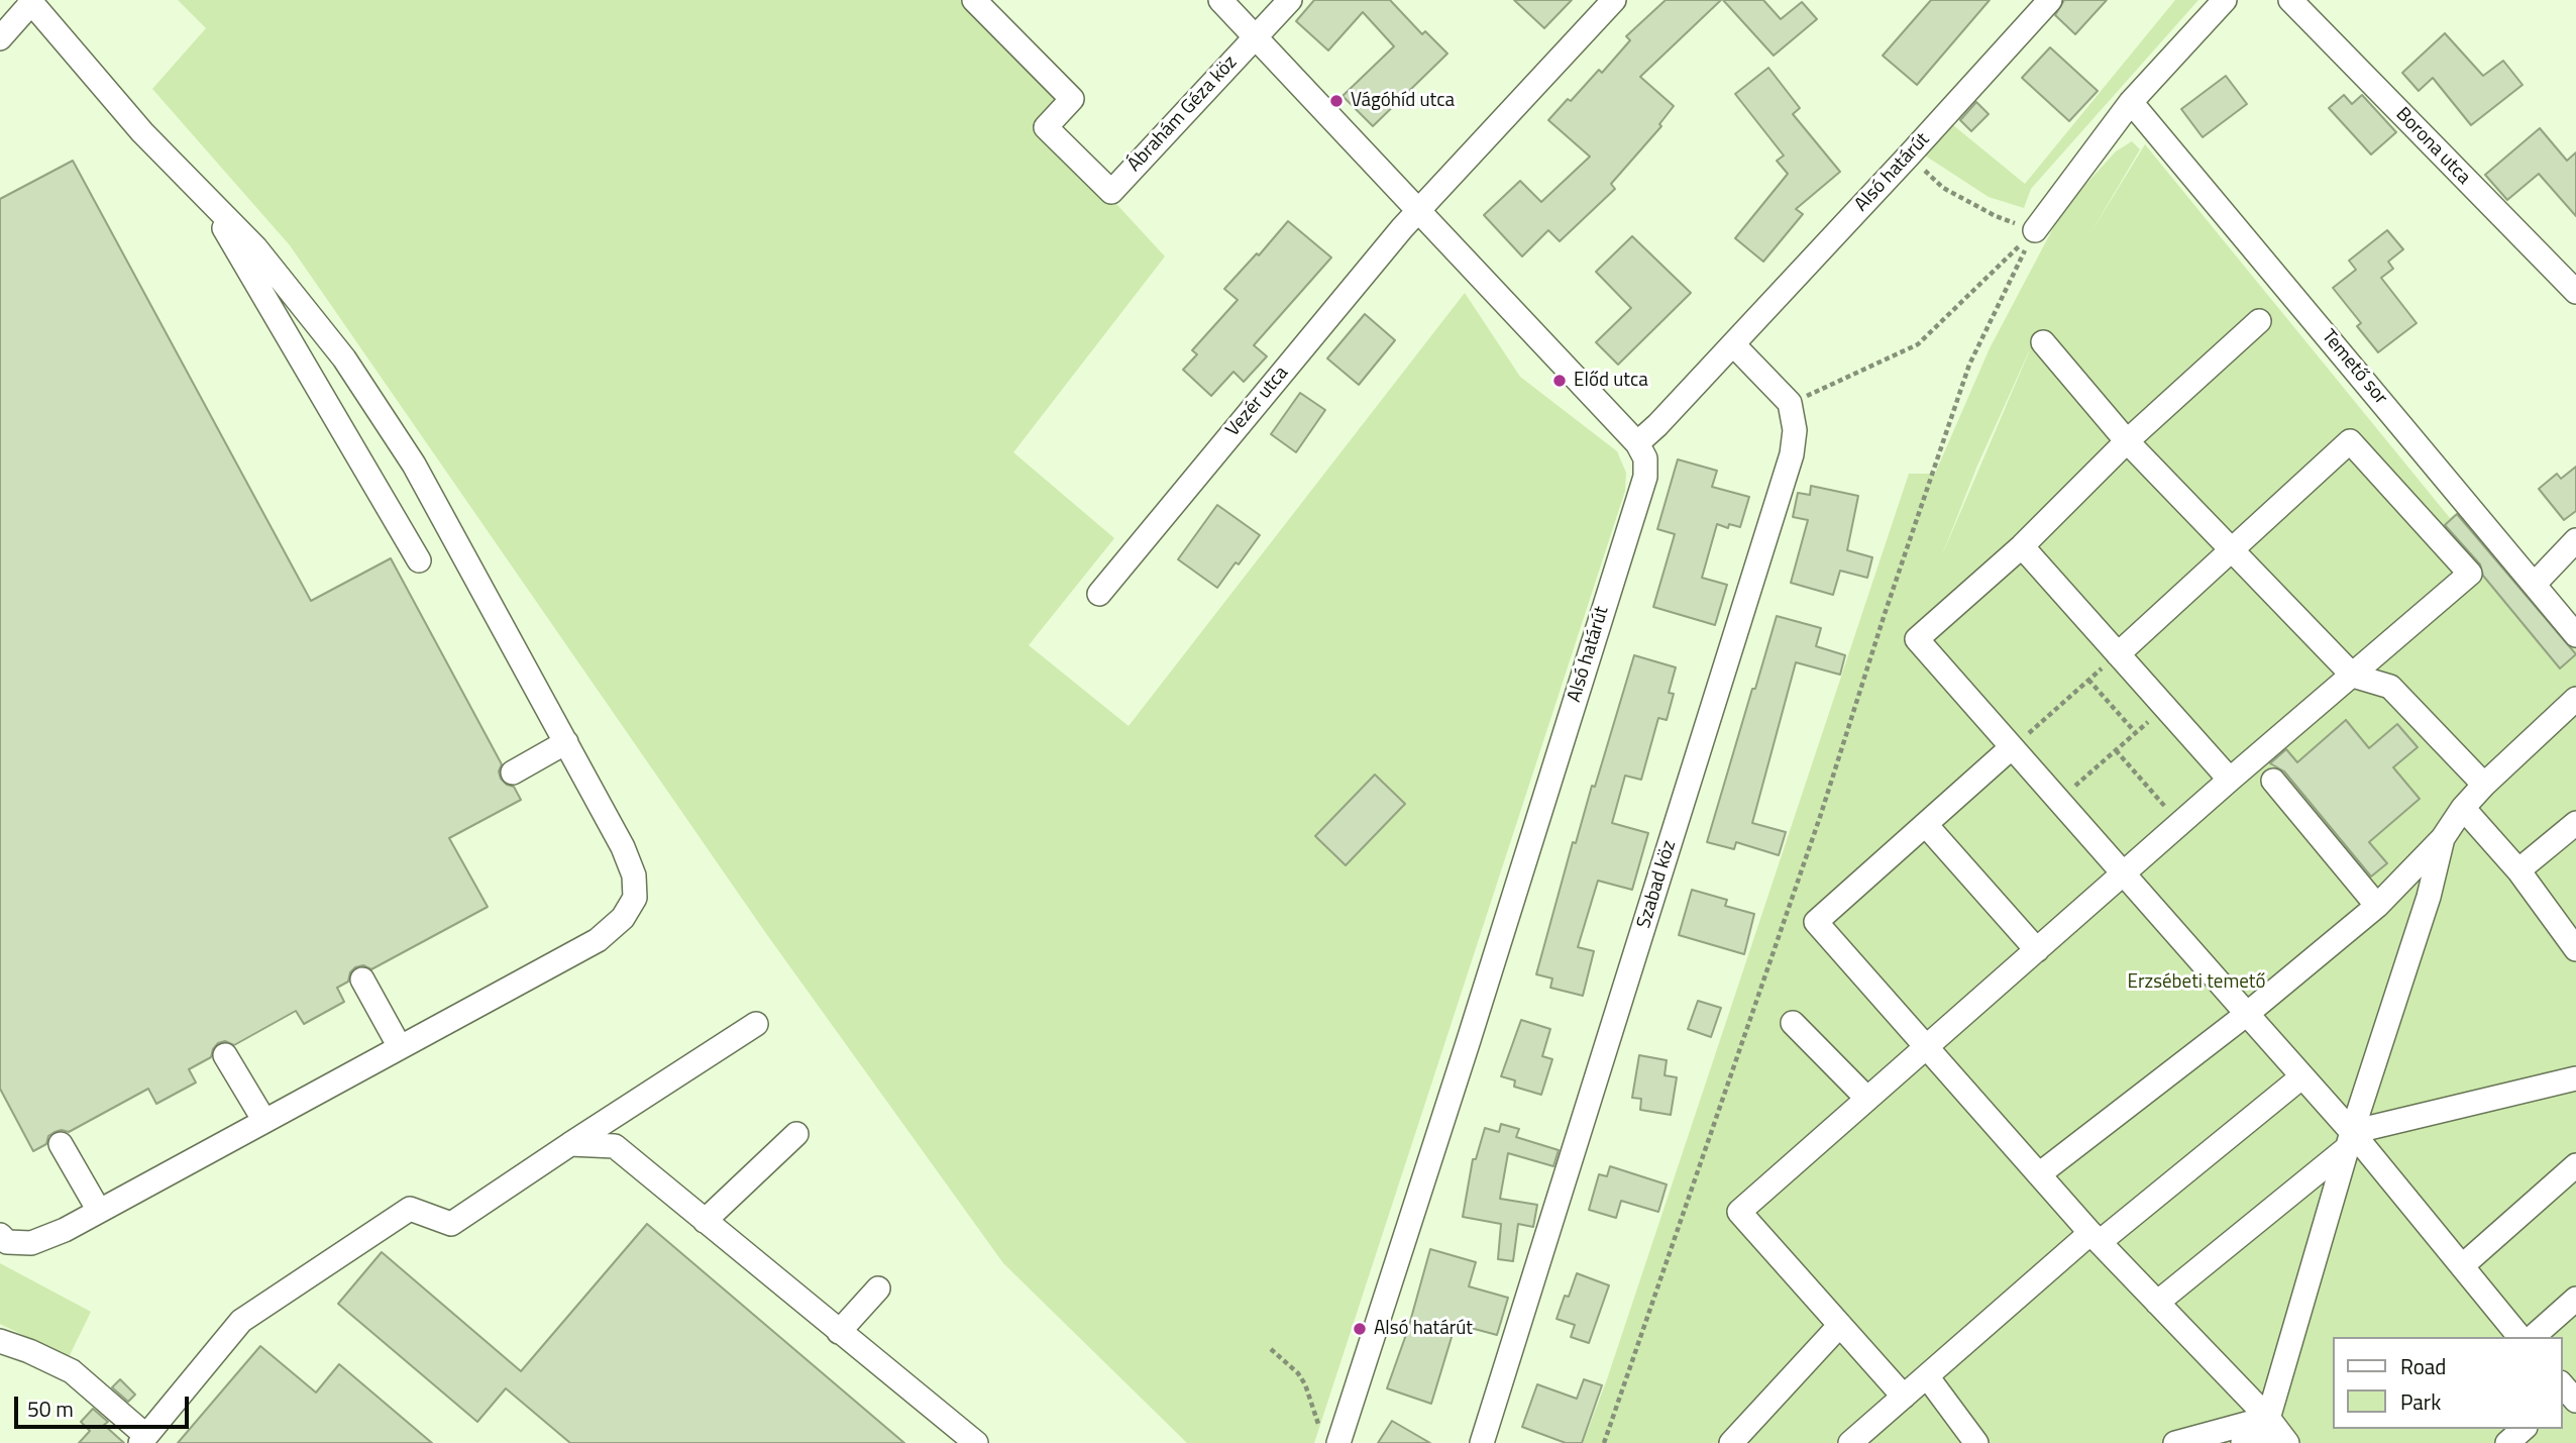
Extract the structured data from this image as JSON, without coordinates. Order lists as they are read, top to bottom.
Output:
{
  "streets": {
    "street": [
      "Ábrahám Géza köz",
      "Borona utca",
      "Alsó határút",
      "Temető sor",
      "Vezér utca",
      "Szabad köz"
    ]
  },
  "parks": ["Erzsébeti temető"],
  "places": ["Vágóhíd utca", "Előd utca", "Alsó határút"],
  "legend": ["Road", "Park"],
  "scale_bar": "50 m"
}
